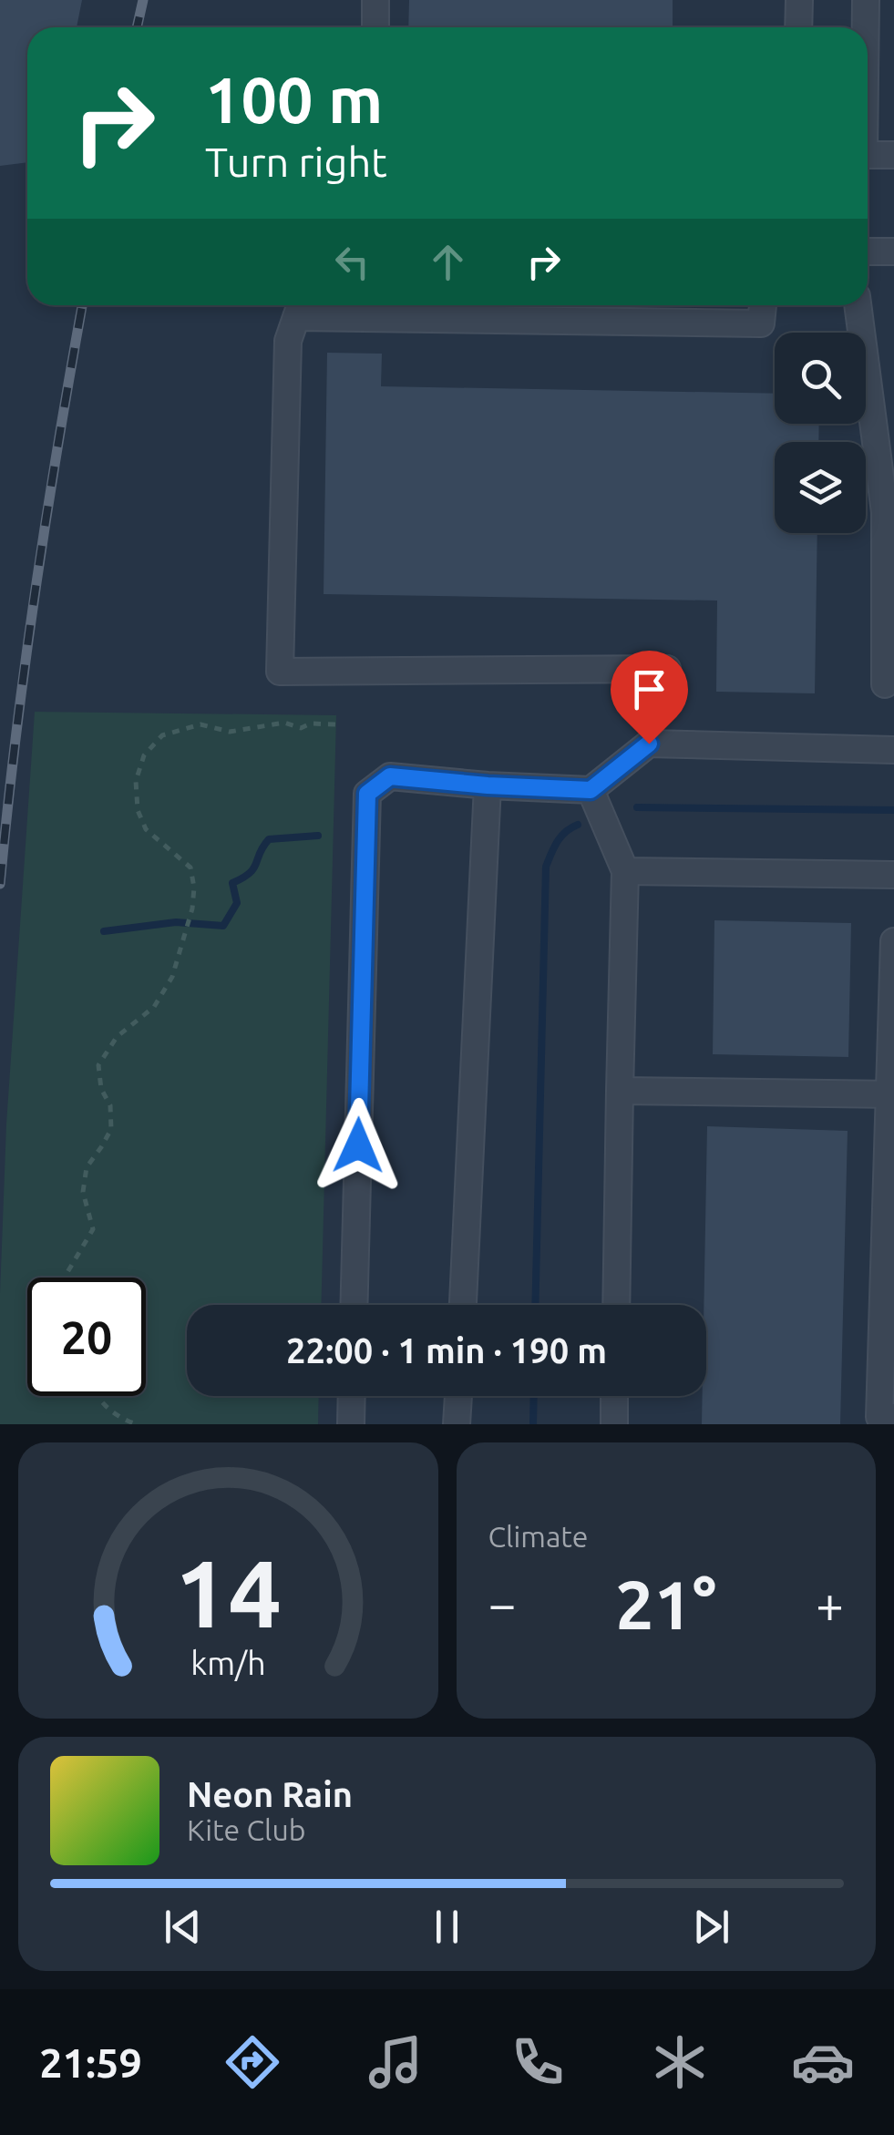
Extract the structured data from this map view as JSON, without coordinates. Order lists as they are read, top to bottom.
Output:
{
  "page": {
    "turn": ["100 m", "Turn right"],
    "limit": "20",
    "trip": "22:00 · 1 min · 190 m",
    "tile": "Climate",
    "heat": ["−", "21°", "+"],
    "song": ["Neon Rain", "Kite Club"],
    "tabs": "21:59",
    "gauge": ["14", "km/h"]
  }
}
